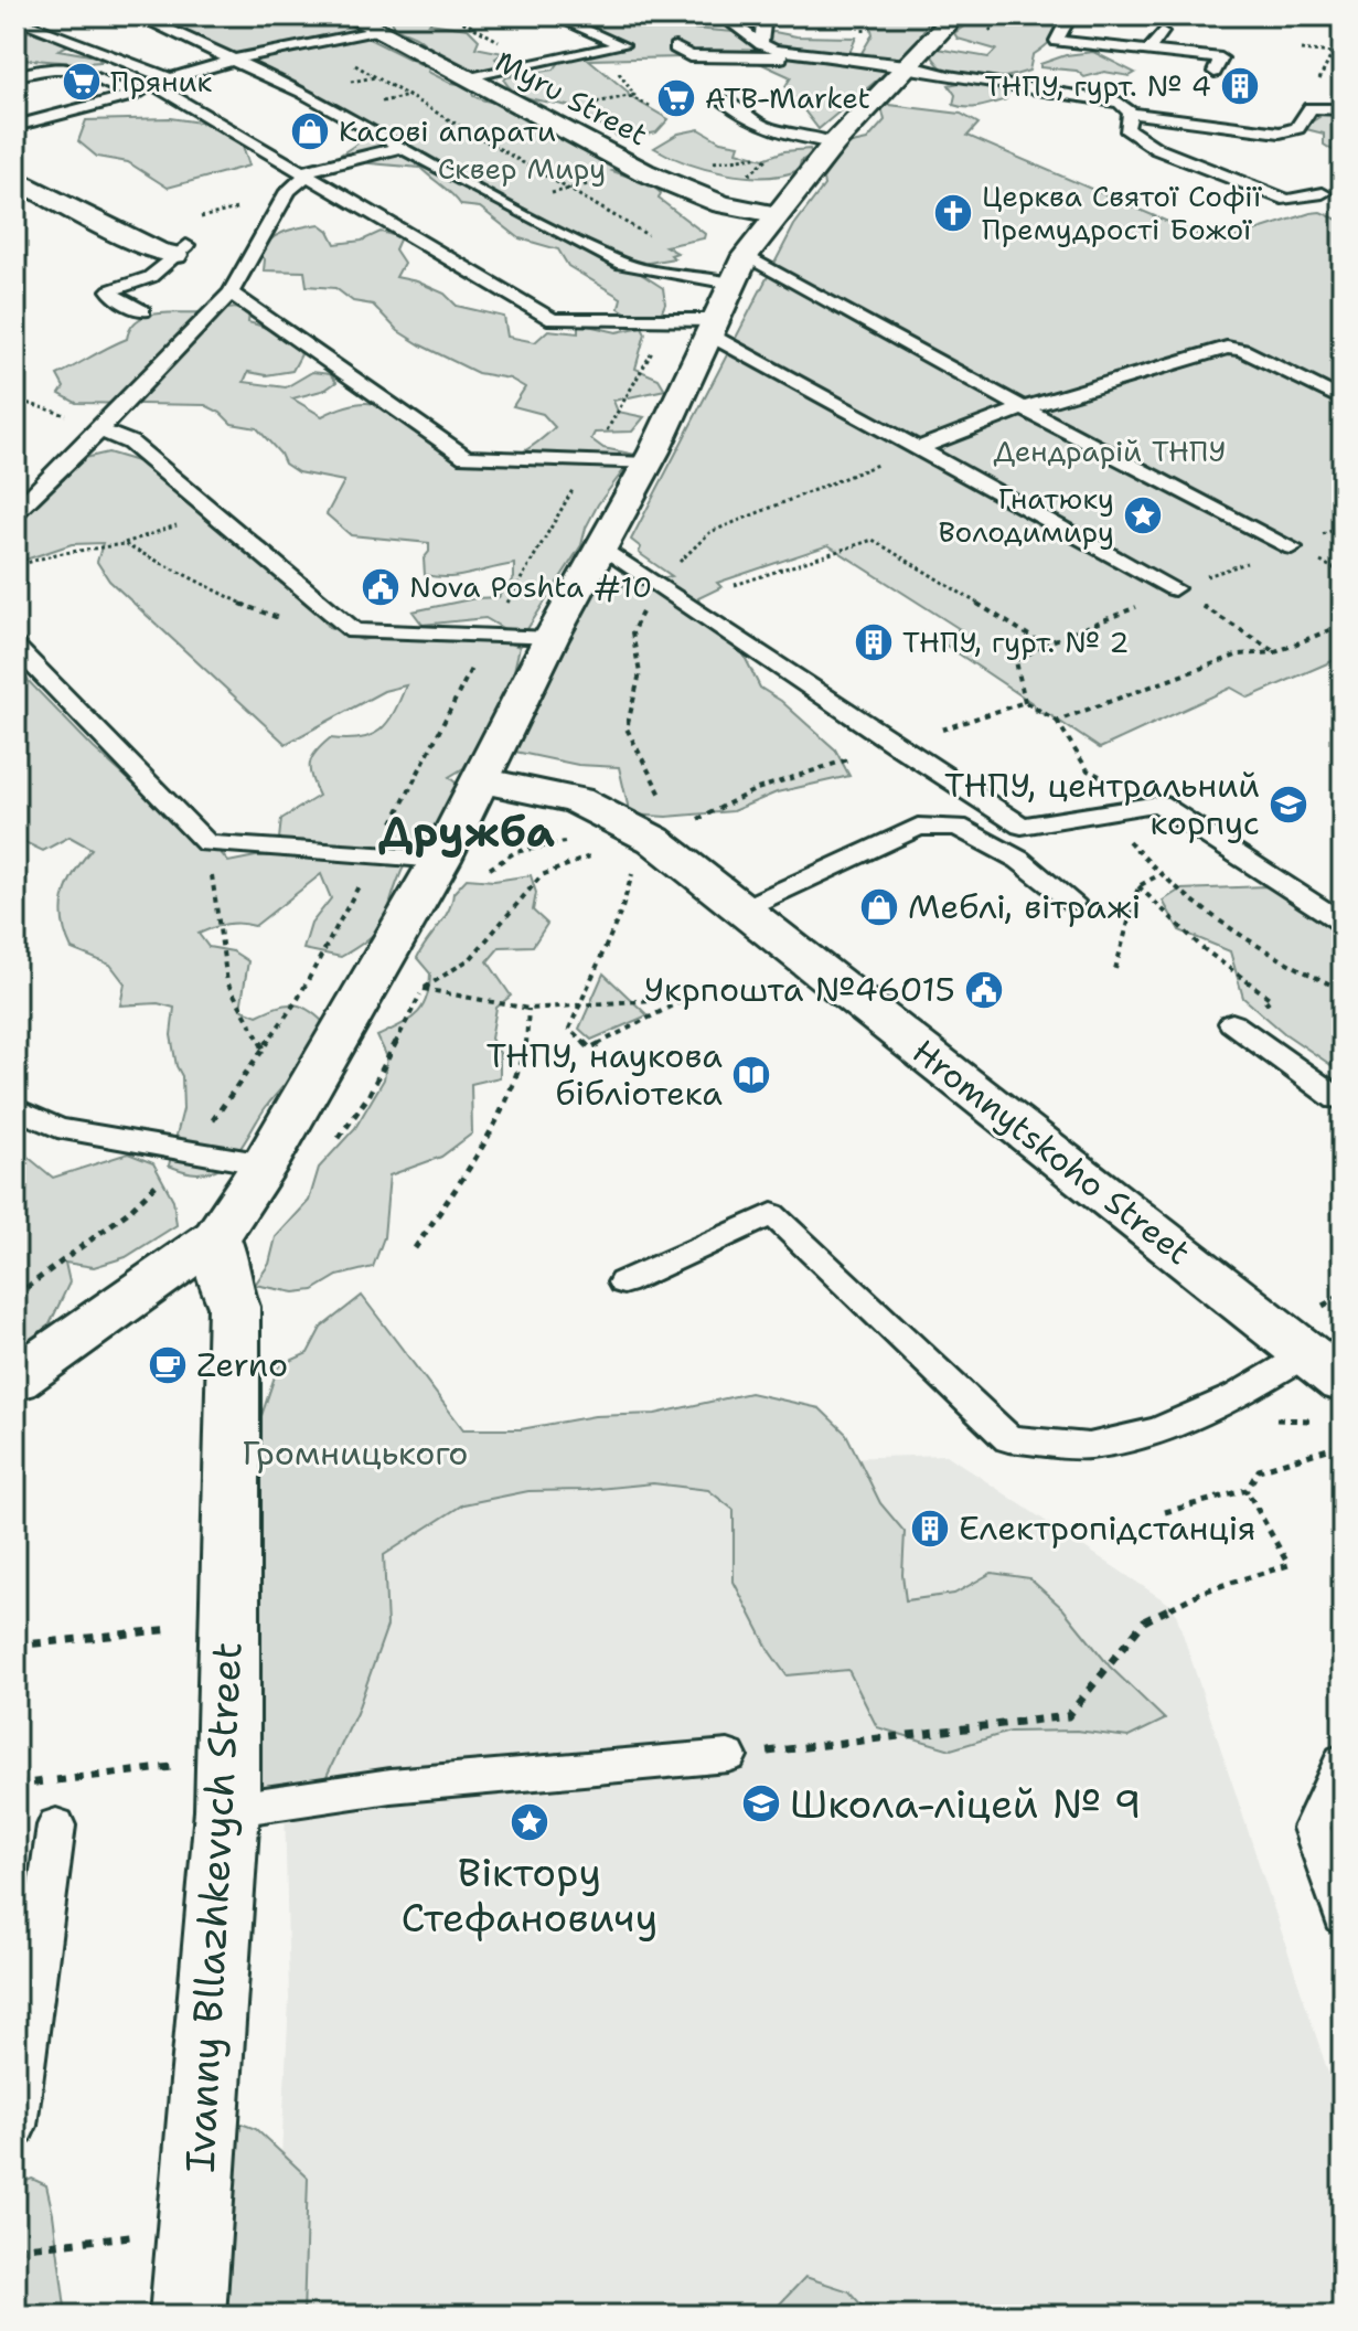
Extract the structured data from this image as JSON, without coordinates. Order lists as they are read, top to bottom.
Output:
{
  "streets": {
    "main road": ["Myru Street", "Hromnytskoho Street", "Ivanny Bllazhkevych Street"]
  },
  "districts": ["Дружба"],
  "parks": ["Сквер Миру", "Дендрарій ТНПУ", "Громницького"],
  "places": {
    "supermarket": ["Пряник", "ATB-Market"],
    "building": ["ТНПУ, гурт. № 4", "ТНПУ, гурт. № 2", "Електропідстанція"],
    "shop": ["Касові апарати", "Меблі, вітражі"],
    "church": ["Церква Святої Софії Премудрості Божої"],
    "place": ["Гнатюку Володимиру", "Віктору Стефановичу"],
    "public building": ["Nova Poshta #10", "Укрпошта №46015"],
    "school or university": ["ТНПУ, центральний корпус", "Школа-ліцей № 9"],
    "library": ["ТНПУ, наукова бібліотека"],
    "cafe": ["Zerno"]
  }
}
